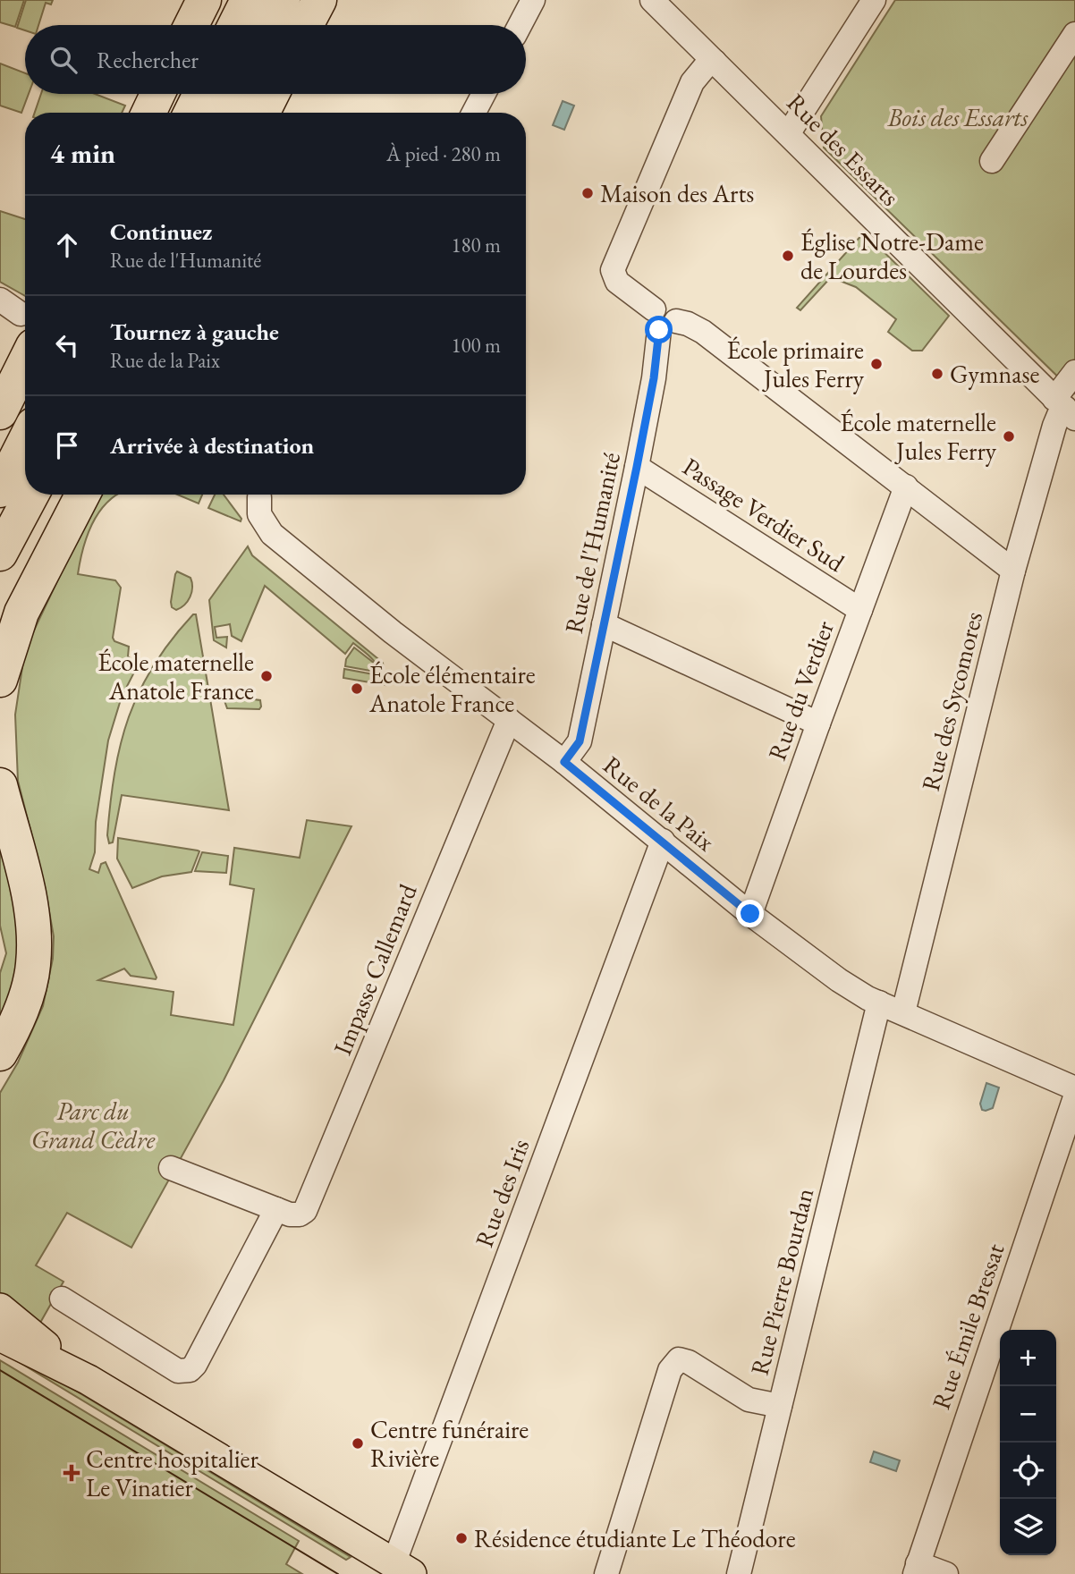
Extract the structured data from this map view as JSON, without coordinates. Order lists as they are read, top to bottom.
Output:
{
  "streets": {
    "street": [
      "Rue des Essarts",
      "Passage Verdier Sud",
      "Rue de l'Humanité",
      "Rue du Verdier",
      "Rue des Sycomores",
      "Rue de la Paix",
      "Impasse Callemard",
      "Rue des Iris",
      "Rue Pierre Bourdan",
      "Rue Émile Bressat"
    ]
  },
  "crossings": [
    ["Rue des Essarts", "Rue des Sycomores"],
    ["Passage Verdier Sud", "Rue de l'Humanité"],
    ["Passage Verdier Sud", "Rue du Verdier"],
    ["Rue de l'Humanité", "Rue de la Paix"],
    ["Rue du Verdier", "Rue de la Paix"],
    ["Rue des Sycomores", "Rue de la Paix"],
    ["Rue de la Paix", "Impasse Callemard"],
    ["Rue de la Paix", "Rue des Iris"],
    ["Rue de la Paix", "Rue Pierre Bourdan"]
  ],
  "parks": ["Bois des Essarts", "Parc du Grand Cèdre"],
  "places": {
    "other": [
      "Maison des Arts",
      "Église Notre-Dame de Lourdes",
      "École primaire Jules Ferry",
      "Gymnase",
      "École maternelle Jules Ferry",
      "École maternelle Anatole France",
      "École élémentaire Anatole France",
      "Centre funéraire Rivière",
      "Résidence étudiante Le Théodore"
    ],
    "health": ["Centre hospitalier Le Vinatier"]
  },
  "page": {
    "search": "Rechercher",
    "heading": ["4 min", "À pied · 280 m"],
    "list": [
      ["Continuez", "Rue de l'Humanité", "180 m"],
      ["Tournez à gauche", "Rue de la Paix", "100 m"],
      "Arrivée à destination"
    ],
    "map_buttons": ["+", "−"]
  }
}
